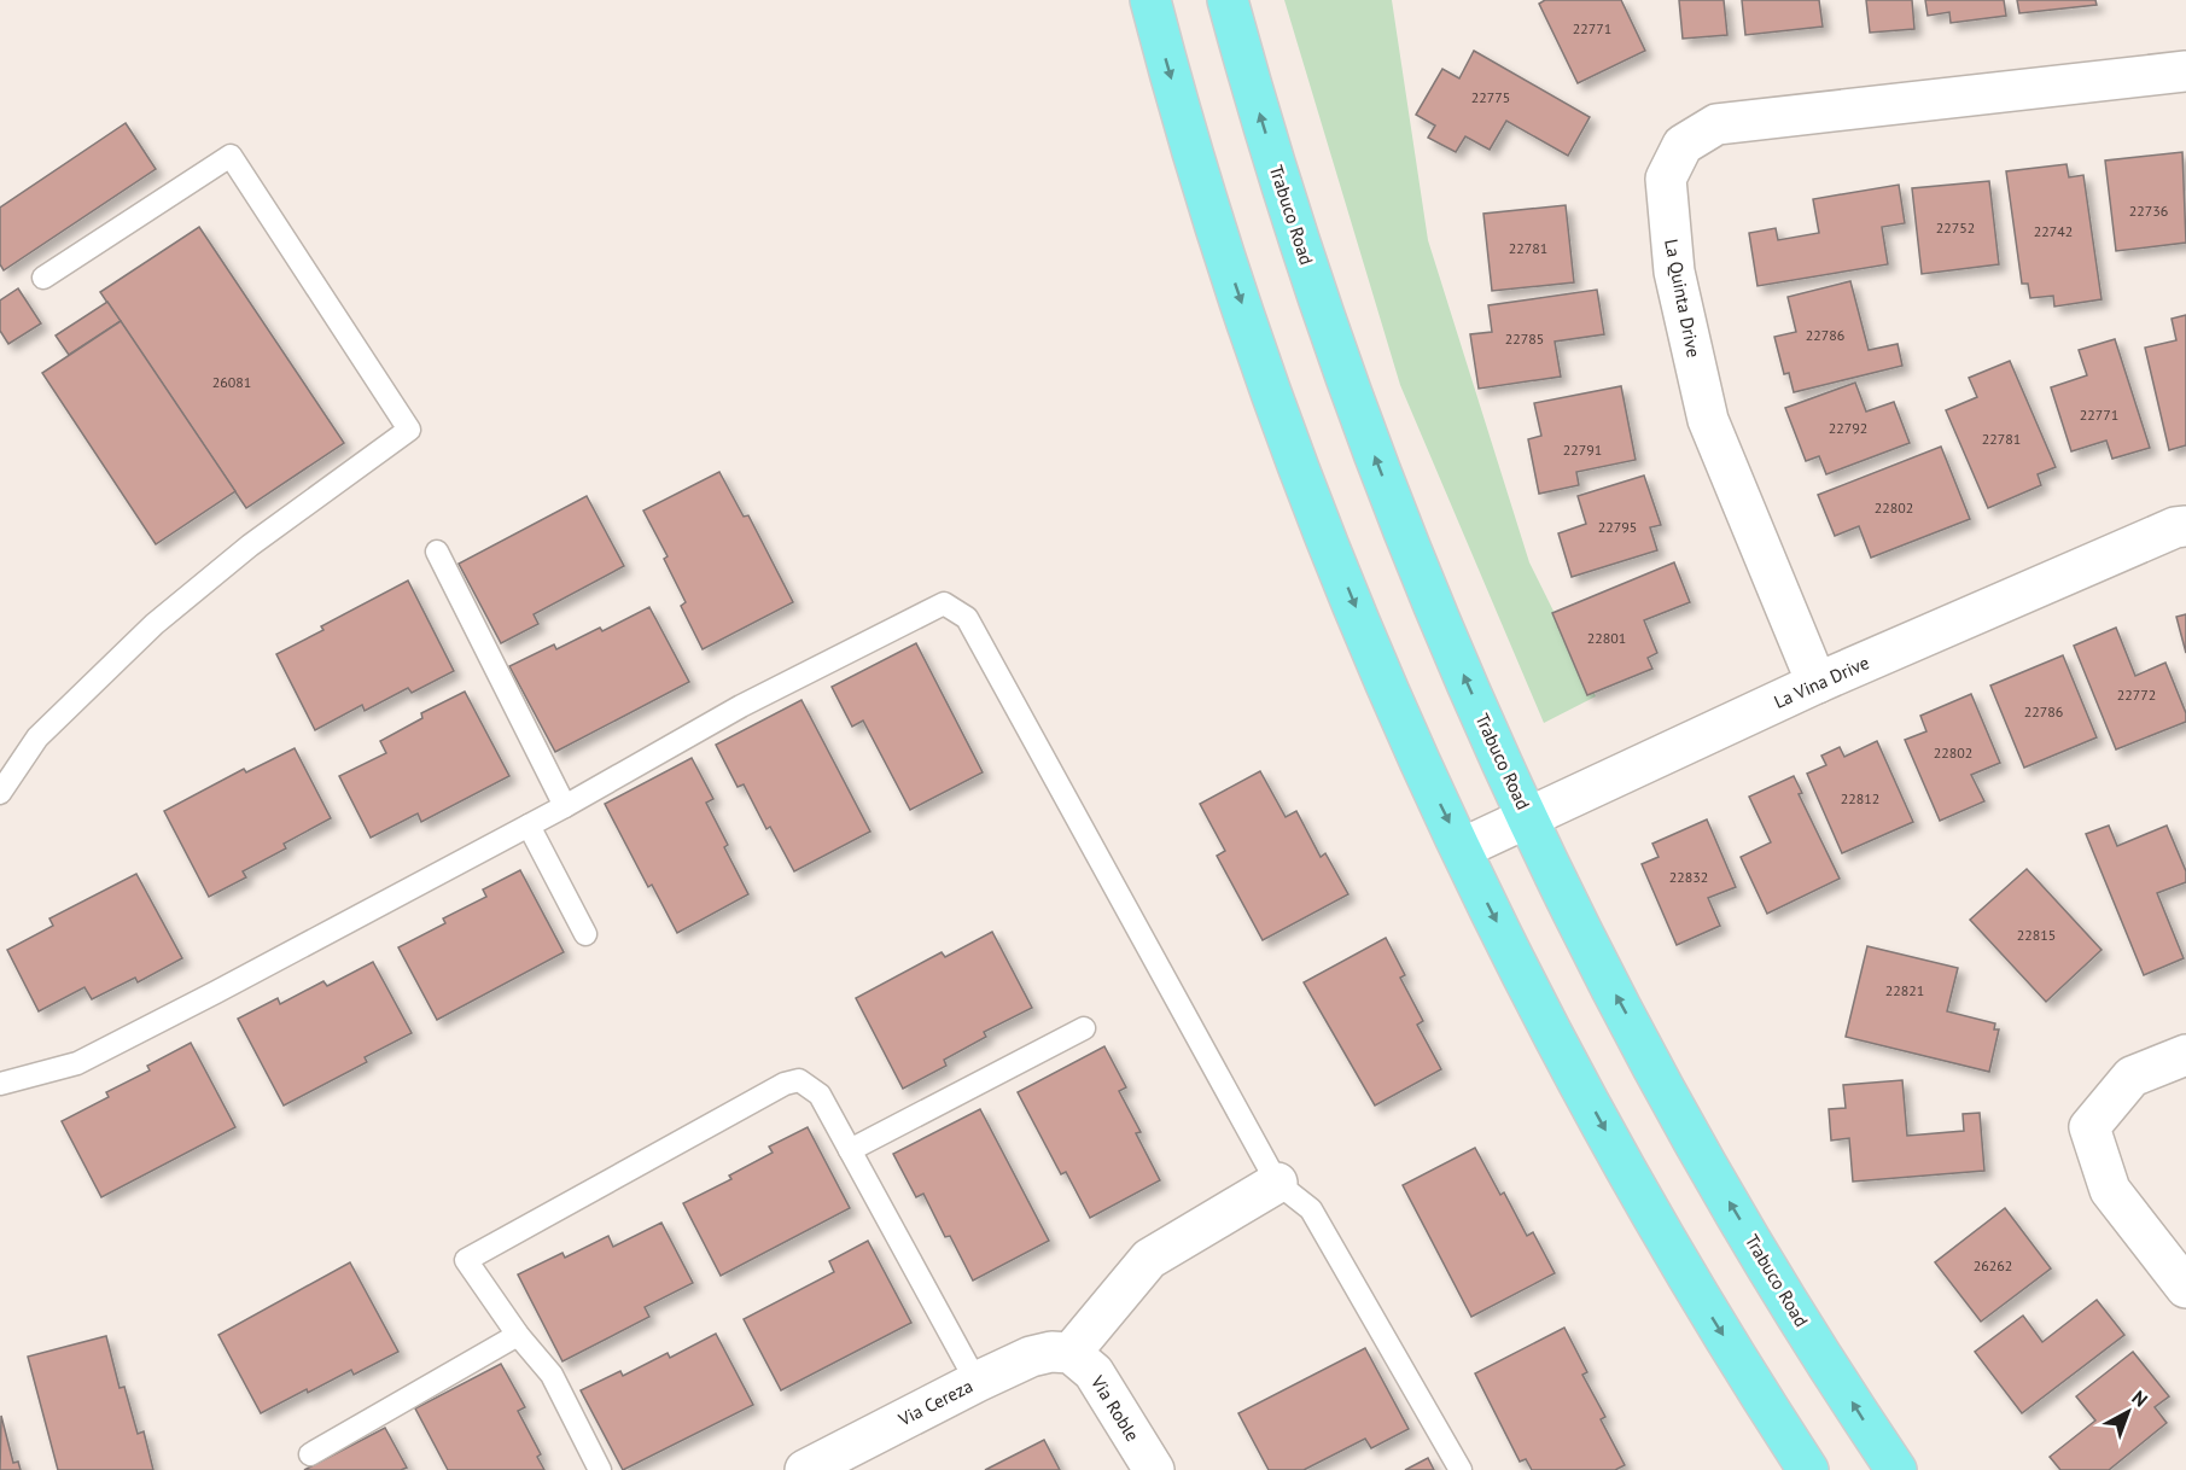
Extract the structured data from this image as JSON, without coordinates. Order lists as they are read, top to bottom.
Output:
{
  "streets": {
    "main road": ["Trabuco Road"],
    "street": [
      "La Quinta Drive",
      "La Vina Drive",
      "Via Cereza",
      "Via Roble"
    ]
  },
  "crossings": [
    ["Trabuco Road", "La Vina Drive"],
    ["La Quinta Drive", "La Vina Drive"],
    ["Via Cereza", "Via Roble"]
  ],
  "house_numbers": [
    "22771",
    "22775",
    "22736",
    "22752",
    "22742",
    "22781",
    "22786",
    "22785",
    "26081",
    "22771",
    "22792",
    "22781",
    "22791",
    "22802",
    "22795",
    "22801",
    "22772",
    "22786",
    "22802",
    "22812",
    "22832",
    "22815",
    "22821",
    "26262"
  ],
  "north": "top right"
}
